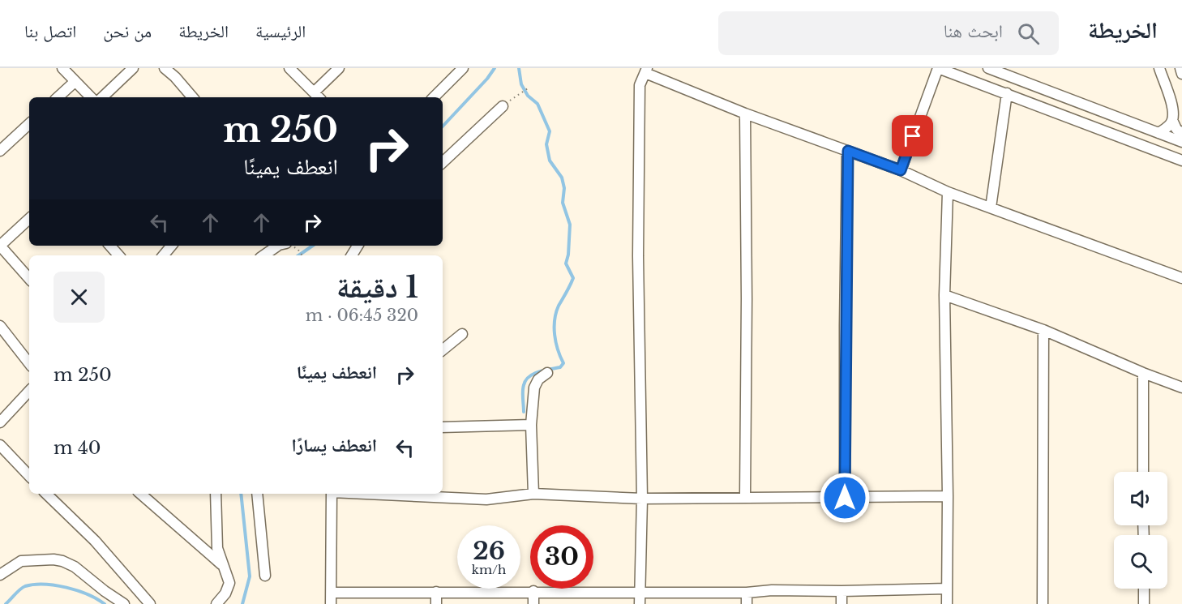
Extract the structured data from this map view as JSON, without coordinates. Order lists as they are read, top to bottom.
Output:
{
  "page": {
    "header": "الخريطة",
    "search": "ابحث هنا",
    "nav": [
      "الرئيسية",
      "الخريطة",
      "من نحن",
      "اتصل بنا"
    ],
    "turn": ["250 m", "انعطف يمينًا"],
    "heading": ["1 دقيقة", "320 m · 06:45"],
    "list": [
      {
        "name": "انعطف يمينًا",
        "value": "250 m"
      },
      {
        "name": "انعطف يسارًا",
        "value": "40 m"
      }
    ],
    "speed": "26 km/h",
    "limit": "30"
  }
}
